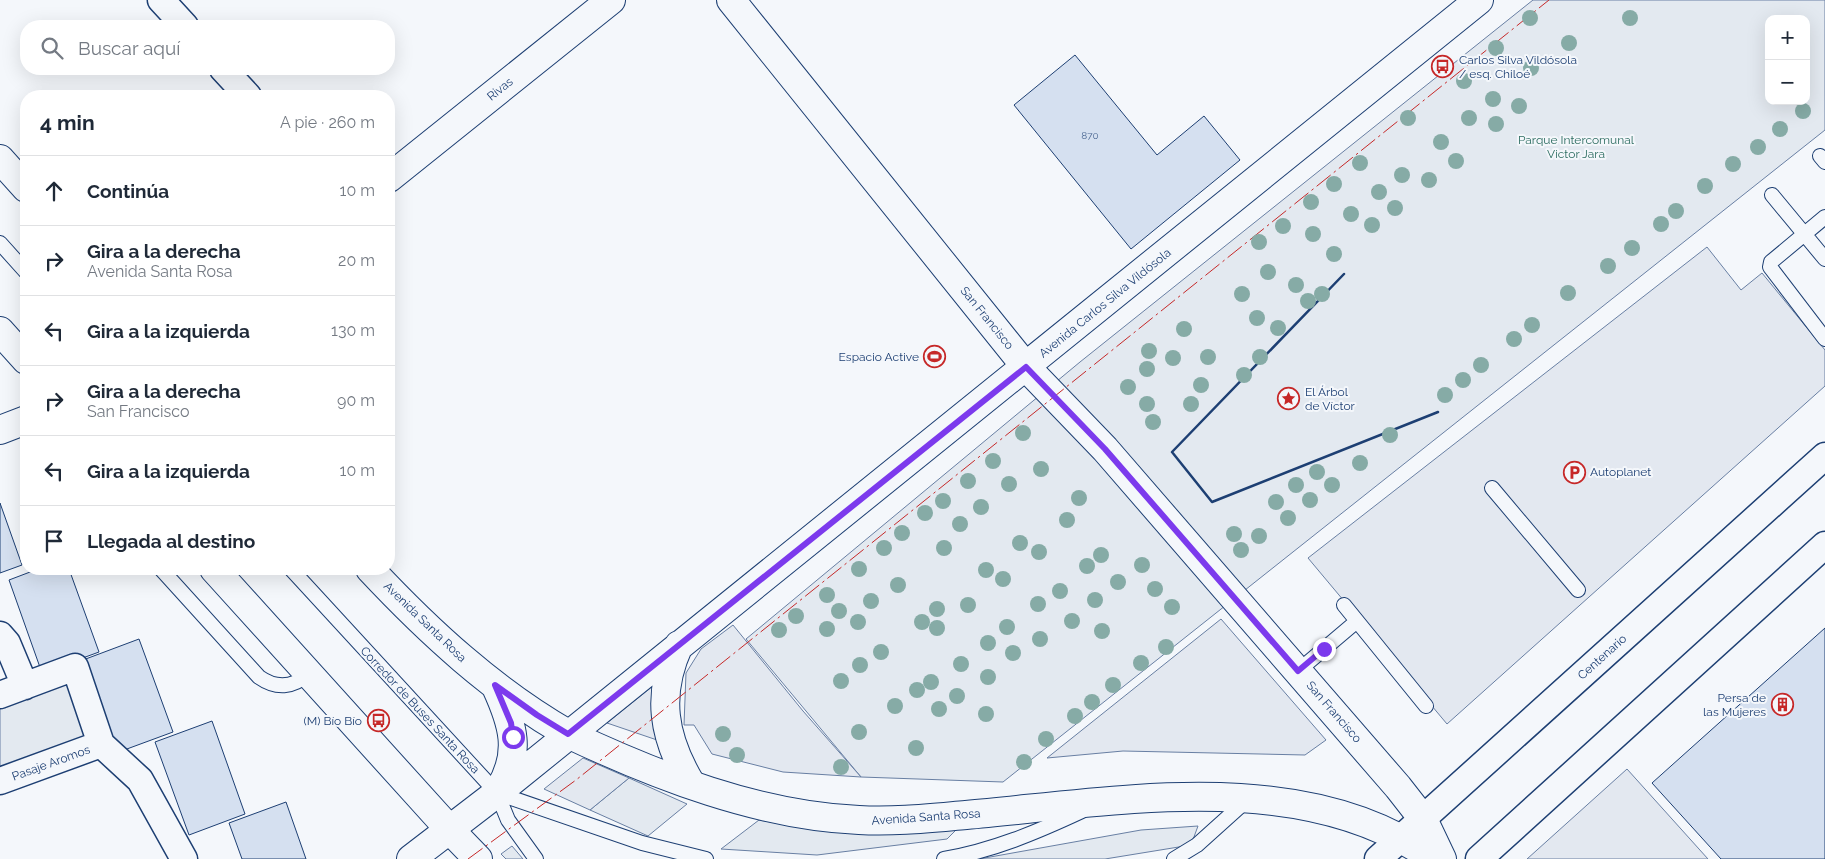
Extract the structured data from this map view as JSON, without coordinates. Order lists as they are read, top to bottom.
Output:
{
  "streets": {
    "main road": [
      "Rivas",
      "Avenida Carlos Silva Vildósola",
      "San Francisco",
      "Avenida Santa Rosa"
    ],
    "street": ["Centenario", "Pasaje Aromos"],
    "lane": ["Corredor de Buses Santa Rosa"]
  },
  "crossings": [
    ["Avenida Carlos Silva Vildósola", "San Francisco"],
    ["Avenida Carlos Silva Vildósola", "Avenida Santa Rosa"],
    ["Avenida Carlos Silva Vildósola", "Corredor de Buses Santa Rosa"],
    ["San Francisco", "Centenario"],
    ["Avenida Santa Rosa", "Centenario"]
  ],
  "parks": ["Parque Intercomunal Victor Jara"],
  "places": {
    "bus stop": ["Carlos Silva Vildósola / esq. Chiloé", "(M) Bío Bío"],
    "sports": ["Espacio Active"],
    "place": ["El Árbol de Víctor"],
    "parking": ["Autoplanet"],
    "building": ["Persa de las Mujeres"]
  },
  "house_numbers": ["870"],
  "page": {
    "map_buttons": ["+", "−"],
    "search": "Buscar aquí",
    "heading": ["4 min", "A pie · 260 m"],
    "list": [
      ["Continúa", "10 m"],
      ["Gira a la derecha", "Avenida Santa Rosa", "20 m"],
      ["Gira a la izquierda", "130 m"],
      ["Gira a la derecha", "San Francisco", "90 m"],
      ["Gira a la izquierda", "10 m"],
      "Llegada al destino"
    ]
  }
}
